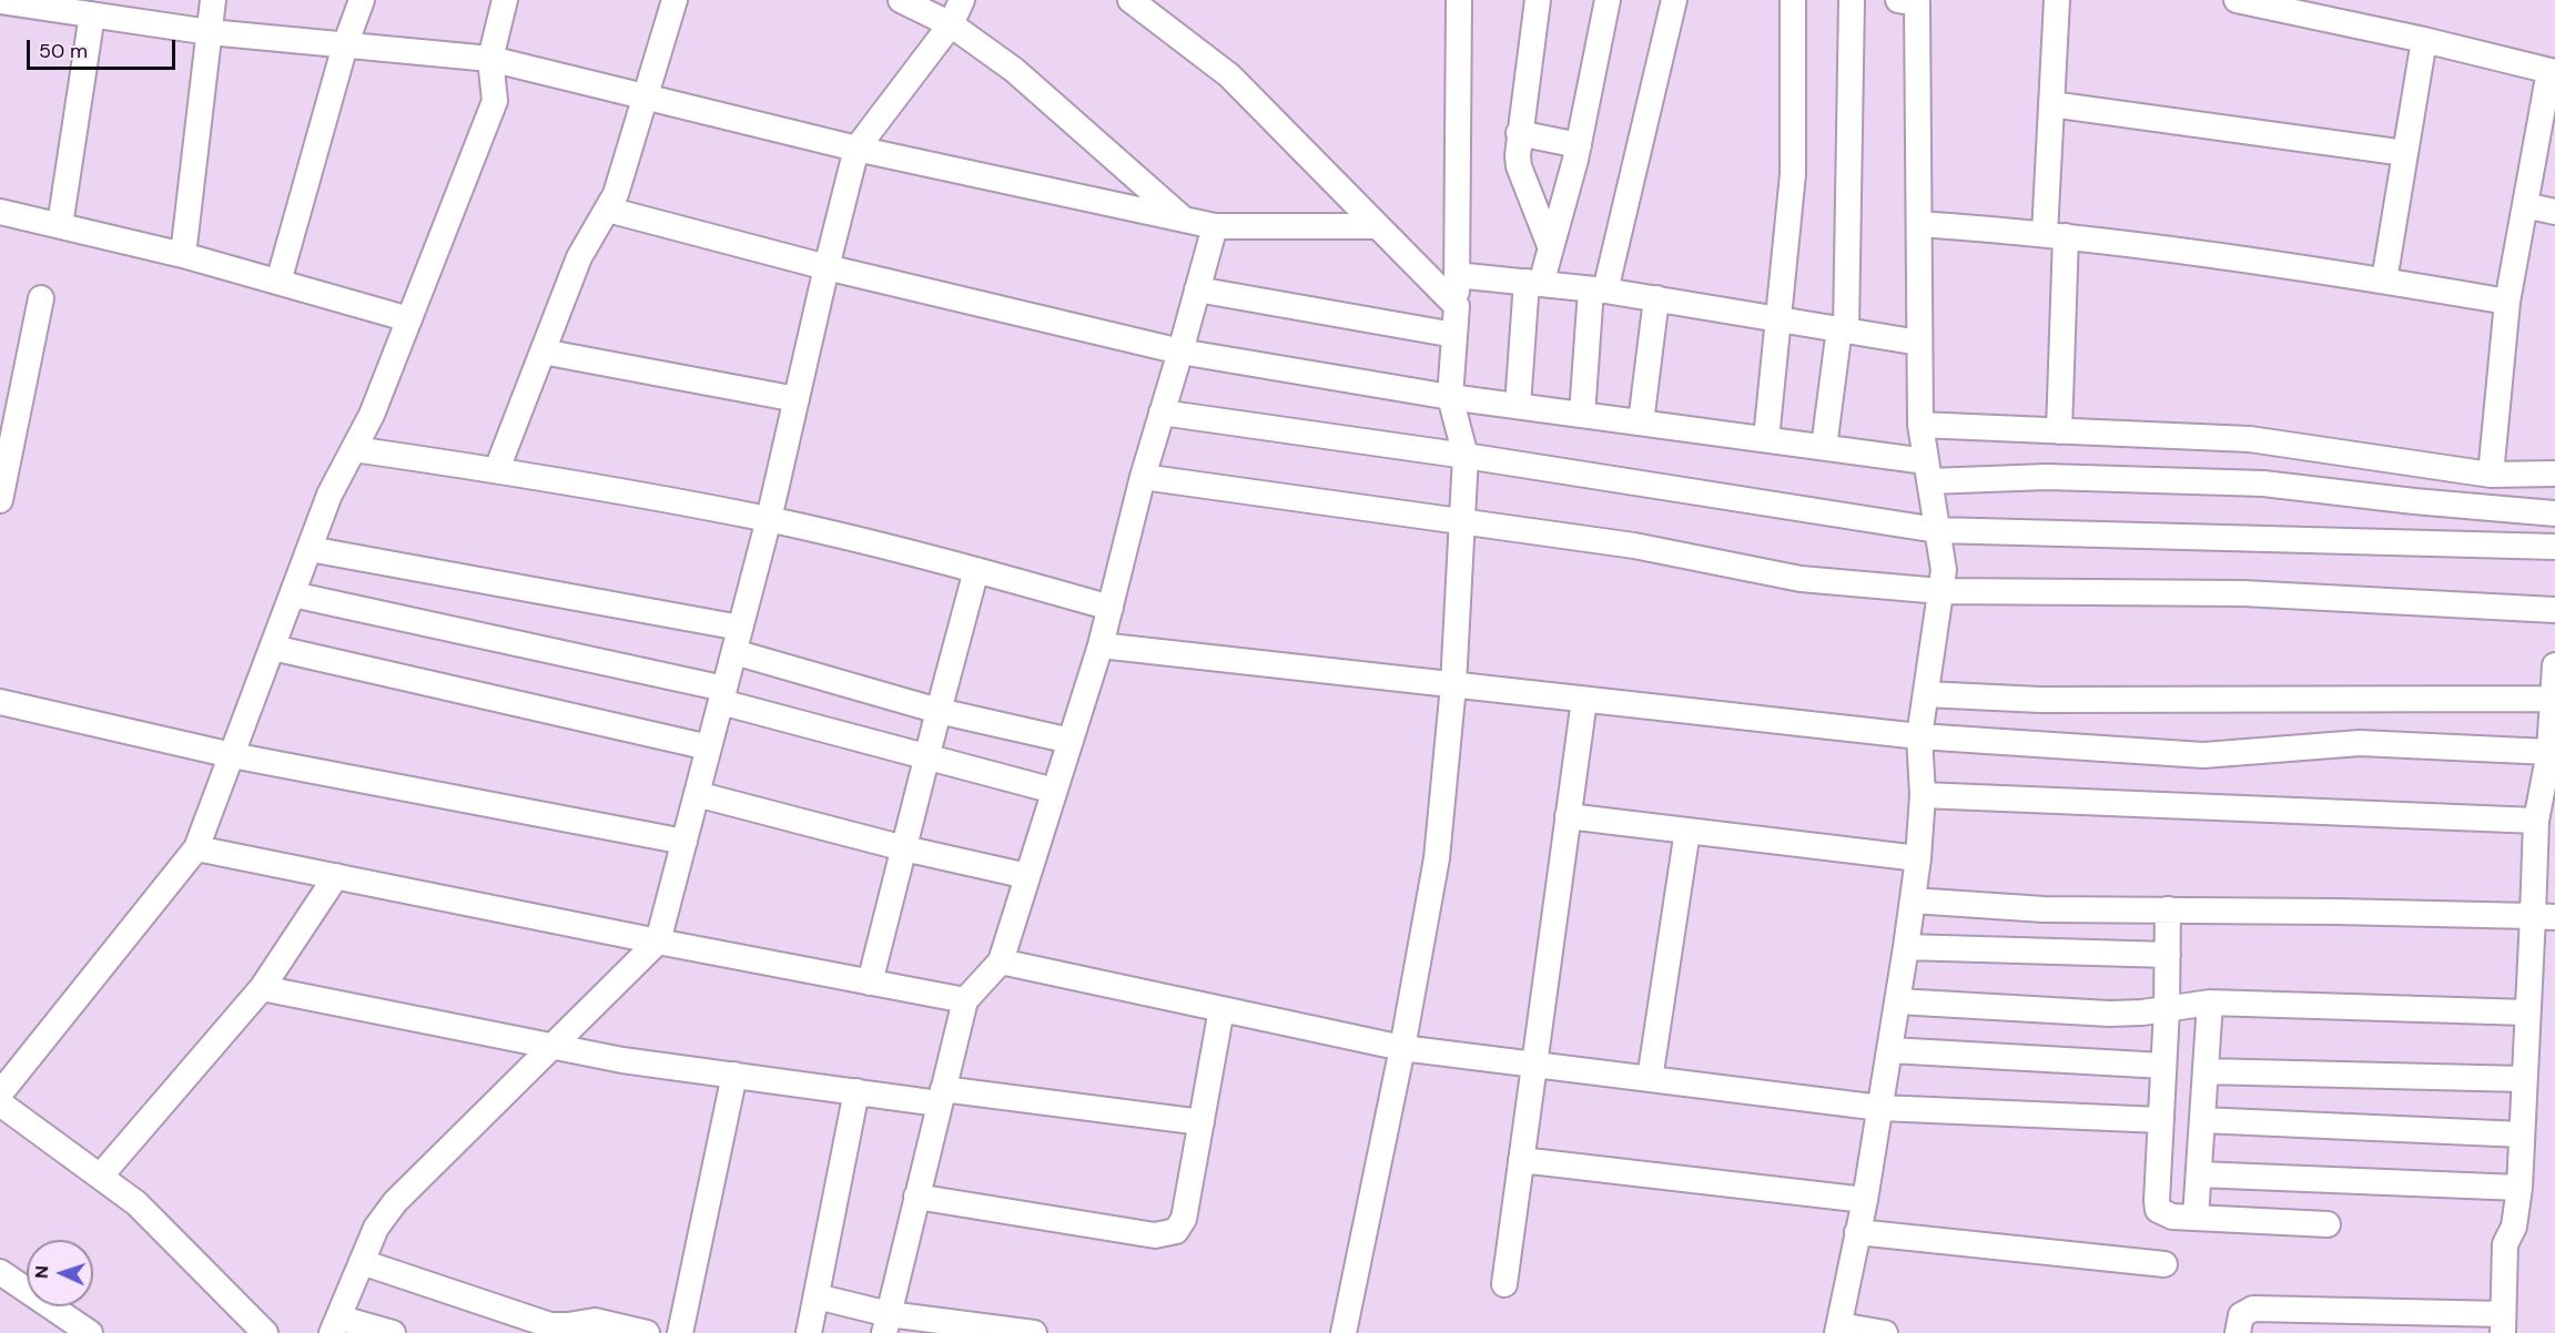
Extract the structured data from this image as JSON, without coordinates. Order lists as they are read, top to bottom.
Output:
{
  "scale_bar": "50 m",
  "north": "left"
}
